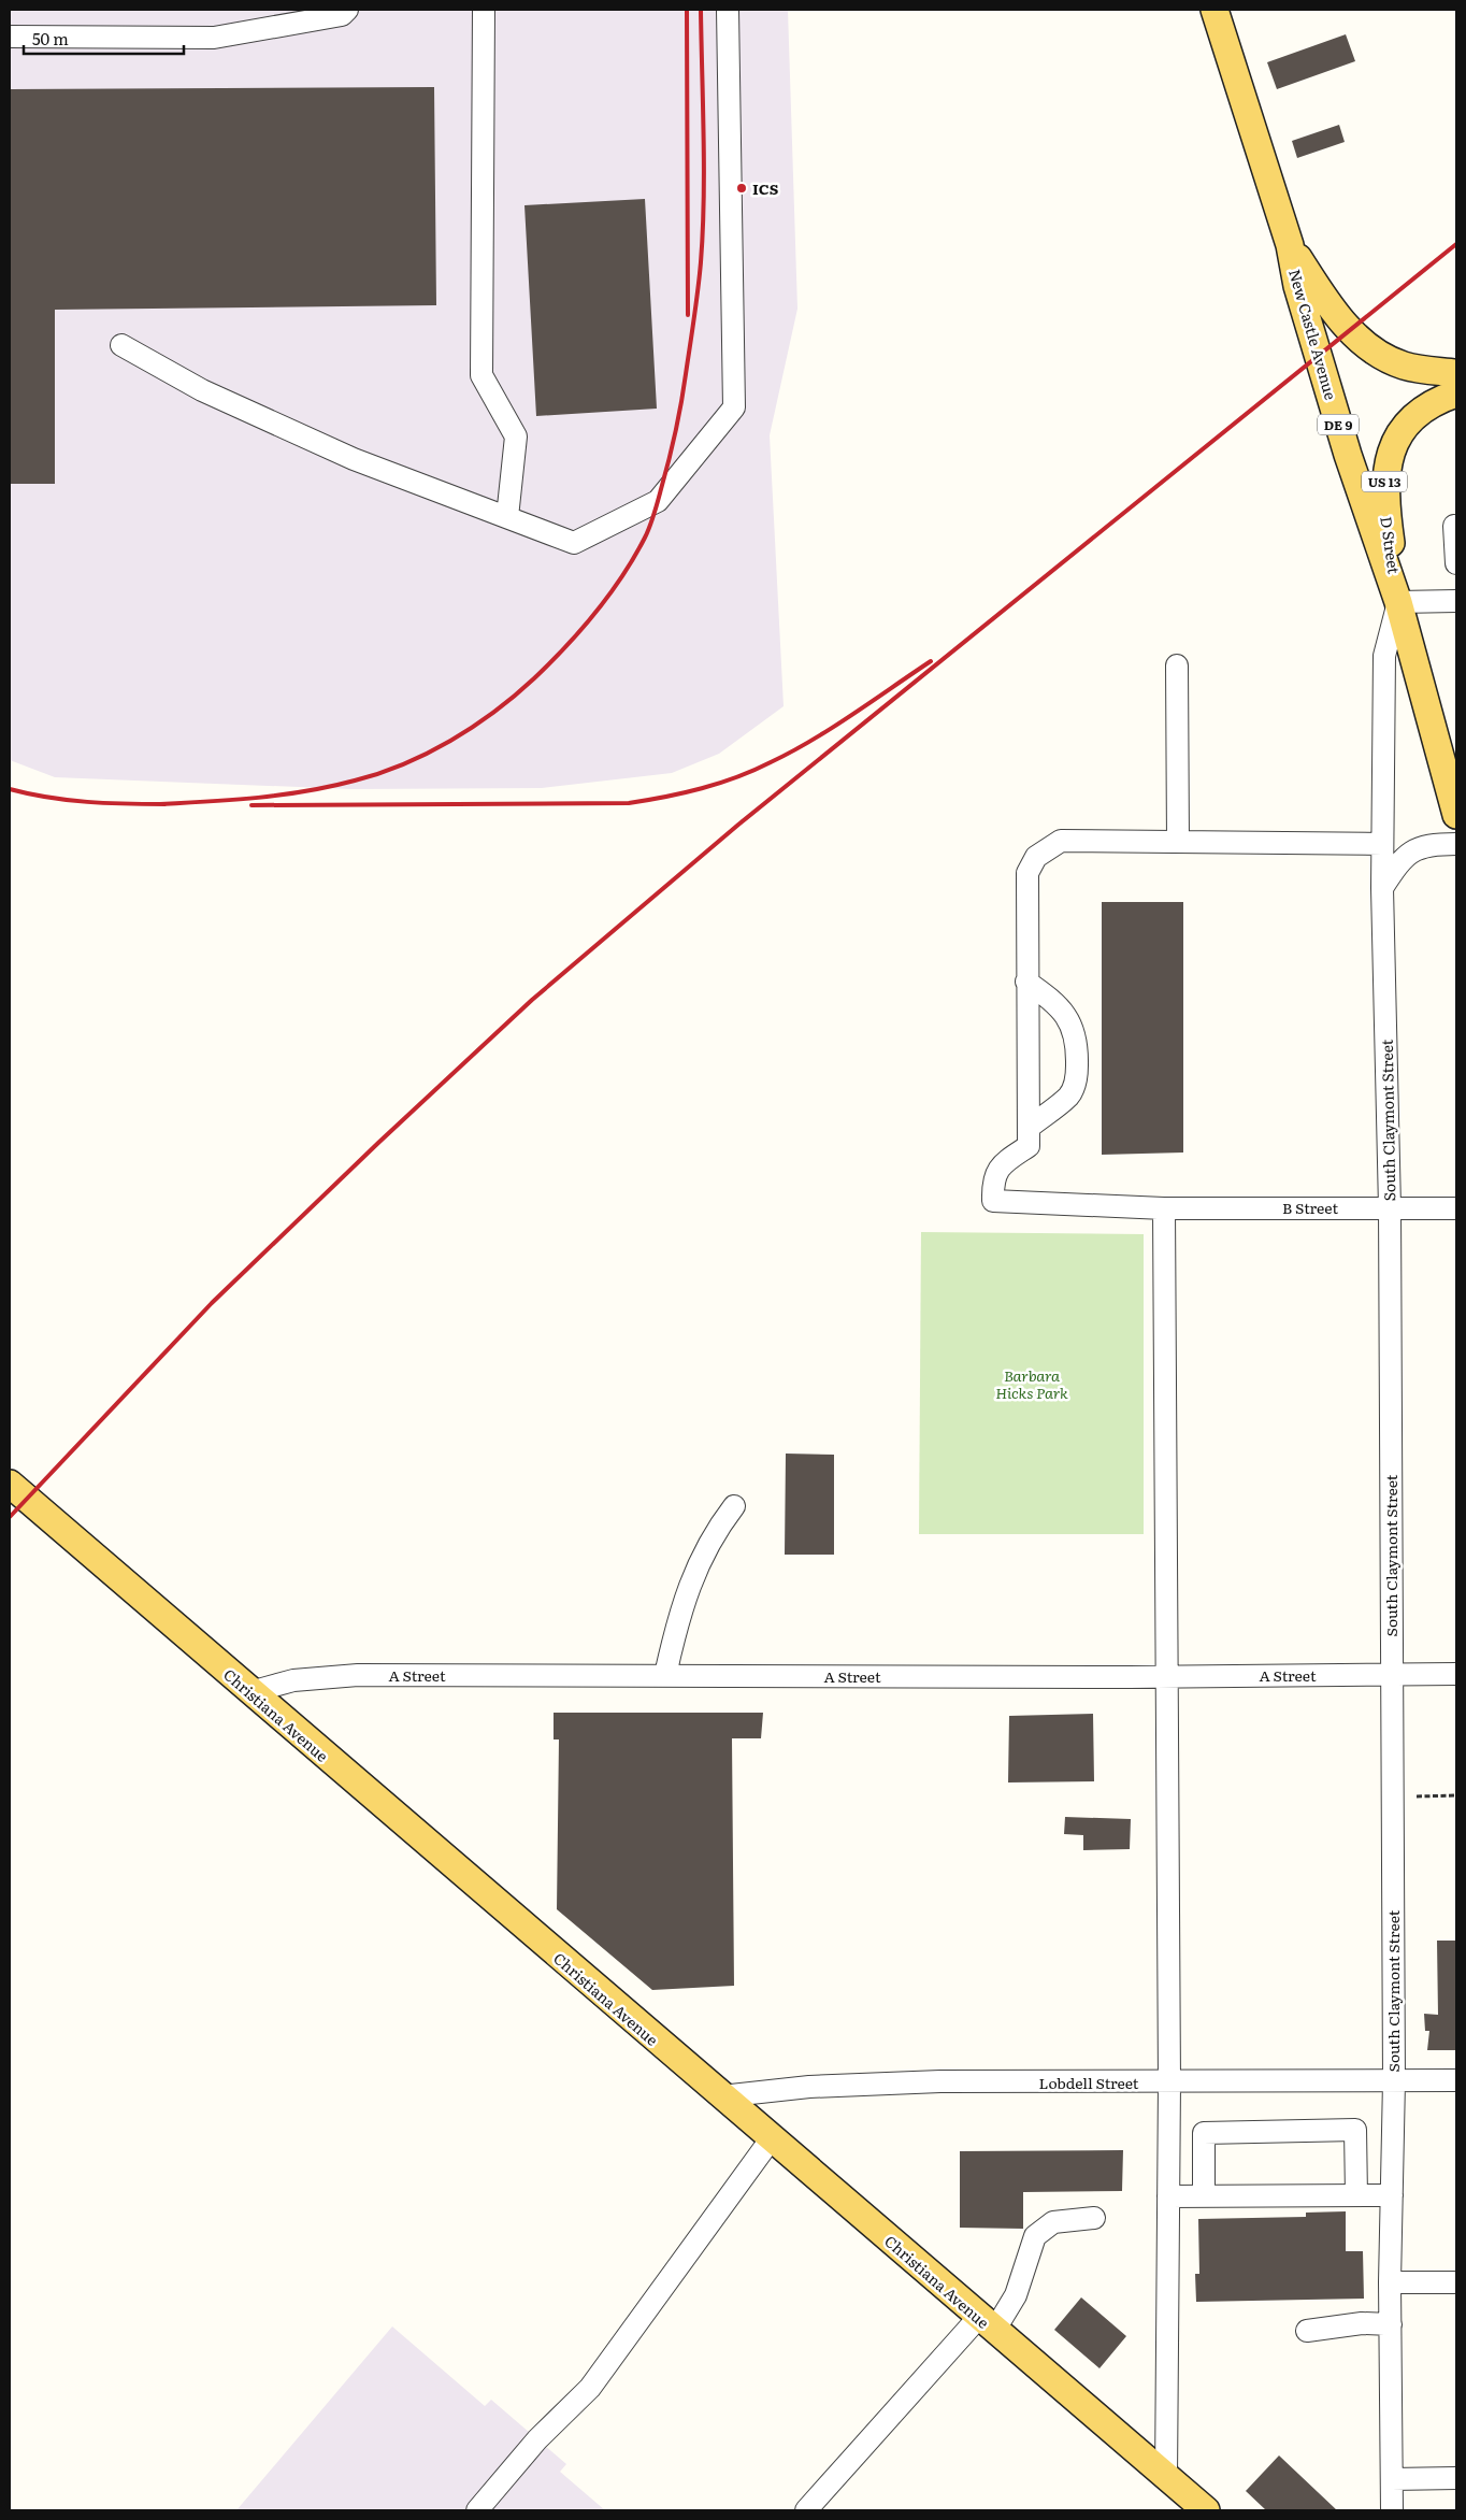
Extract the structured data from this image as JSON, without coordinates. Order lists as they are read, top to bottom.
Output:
{
  "streets": {
    "main road": [
      "New Castle Avenue",
      "DE 9",
      "US 13",
      "D Street",
      "Christiana Avenue"
    ],
    "street": [
      "South Claymont Street",
      "B Street",
      "A Street",
      "Lobdell Street"
    ]
  },
  "crossings": [
    ["New Castle Avenue", "D Street"],
    ["New Castle Avenue", "South Claymont Street"],
    ["D Street", "South Claymont Street"],
    ["South Claymont Street", "B Street"],
    ["South Claymont Street", "A Street"],
    ["South Claymont Street", "Lobdell Street"],
    ["A Street", "Christiana Avenue"],
    ["Christiana Avenue", "Lobdell Street"]
  ],
  "parks": ["Barbara Hicks Park"],
  "places": ["ICS"],
  "scale_bar": "50 m"
}
